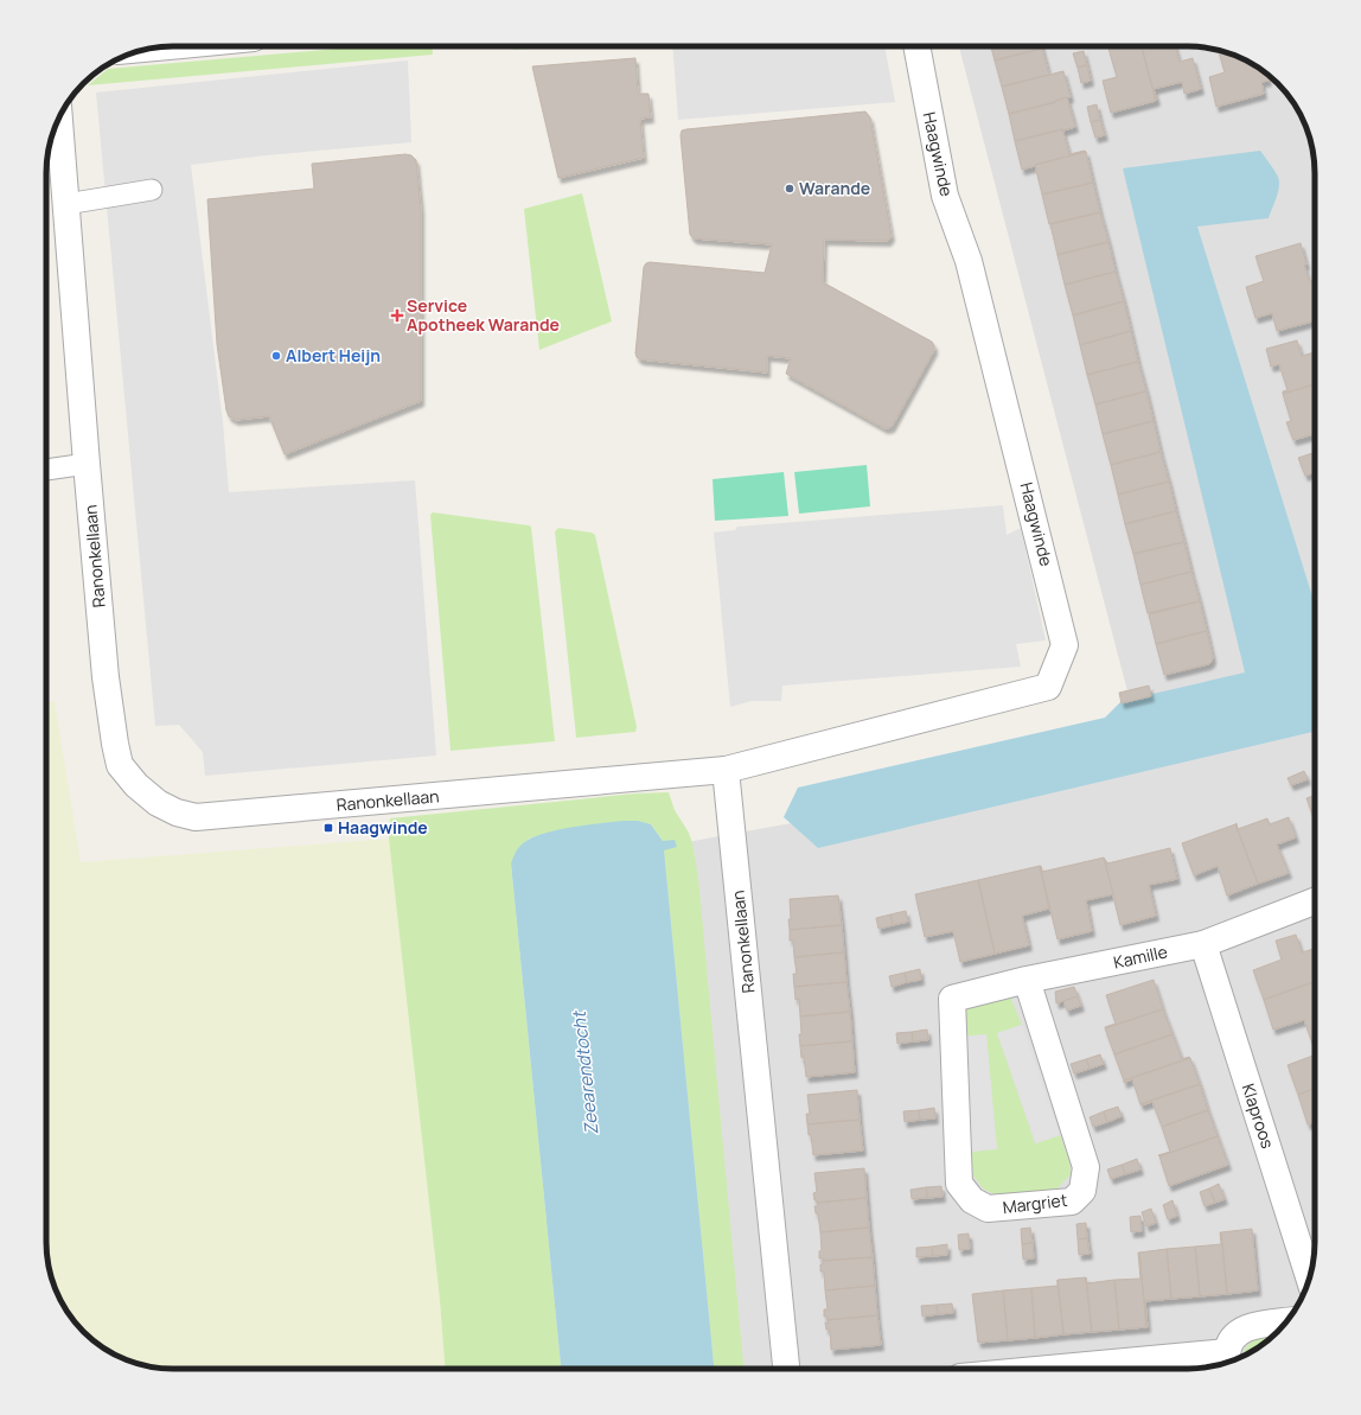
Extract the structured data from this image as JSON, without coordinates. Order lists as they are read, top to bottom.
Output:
{
  "streets": {
    "street": [
      "Haagwinde",
      "Ranonkellaan",
      "Kamille",
      "Klaproos",
      "Margriet"
    ]
  },
  "crossings": [
    ["Haagwinde", "Ranonkellaan"],
    ["Kamille", "Klaproos"],
    ["Kamille", "Margriet"]
  ],
  "water": ["Zeearendtocht"],
  "places": {
    "other": ["Warande", "Albert Heijn"],
    "health": ["Service Apotheek Warande"],
    "transit": ["Haagwinde"]
  }
}
